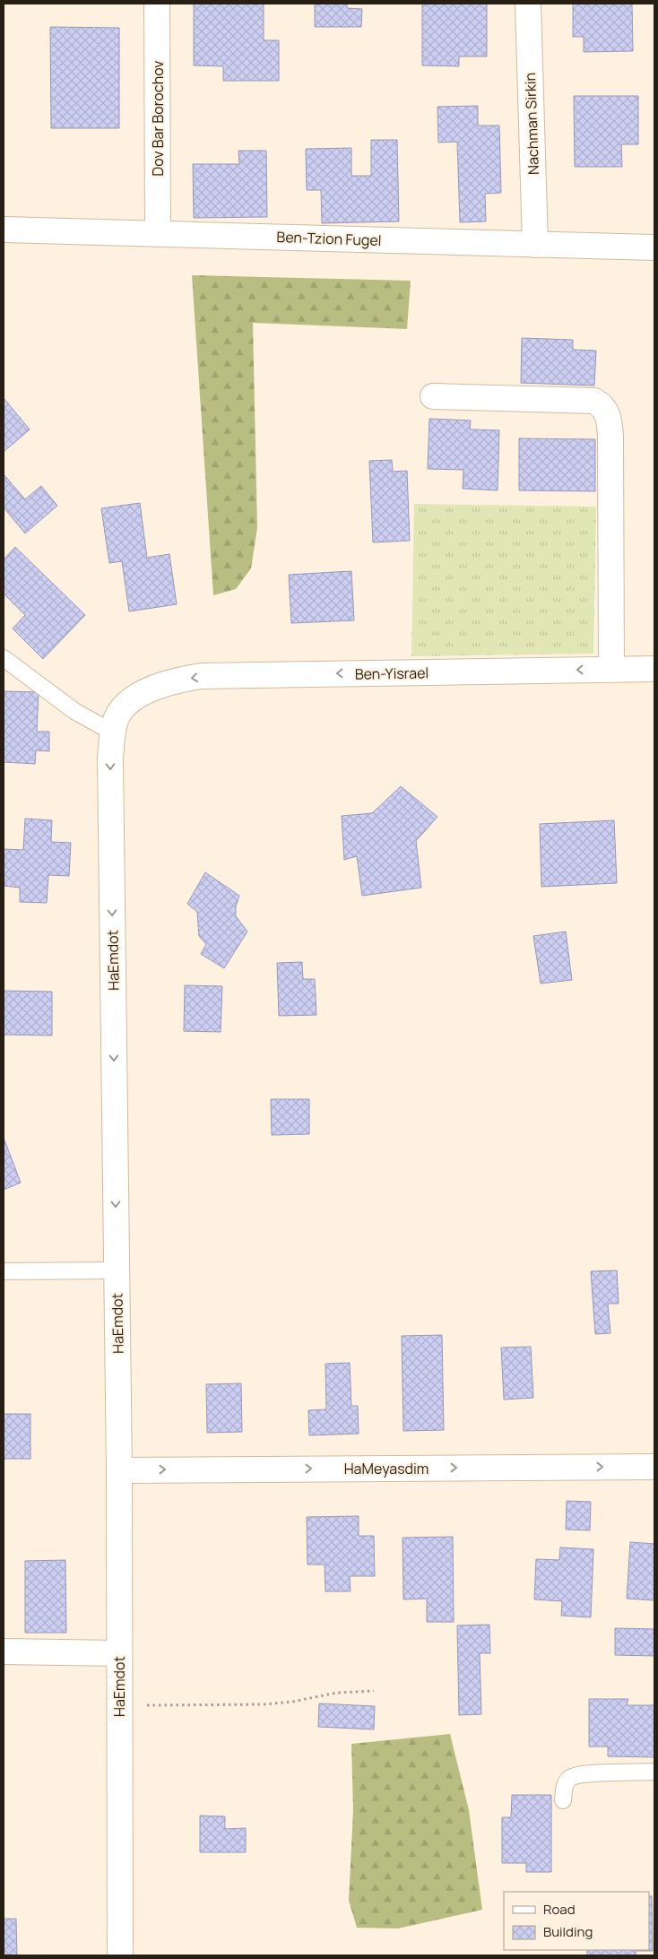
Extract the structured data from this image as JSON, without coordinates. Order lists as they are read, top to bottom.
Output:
{
  "streets": {
    "street": [
      "Dov Bar Borochov",
      "Nachman Sirkin",
      "Ben-Tzion Fugel",
      "Ben-Yisrael",
      "HaEmdot",
      "HaMeyasdim"
    ]
  },
  "crossings": [
    ["Dov Bar Borochov", "Ben-Tzion Fugel"],
    ["Nachman Sirkin", "Ben-Tzion Fugel"],
    ["Ben-Yisrael", "HaEmdot"],
    ["HaEmdot", "HaMeyasdim"]
  ],
  "one_way": ["Ben-Yisrael", "HaEmdot", "HaMeyasdim"],
  "legend": ["Road", "Building"]
}
